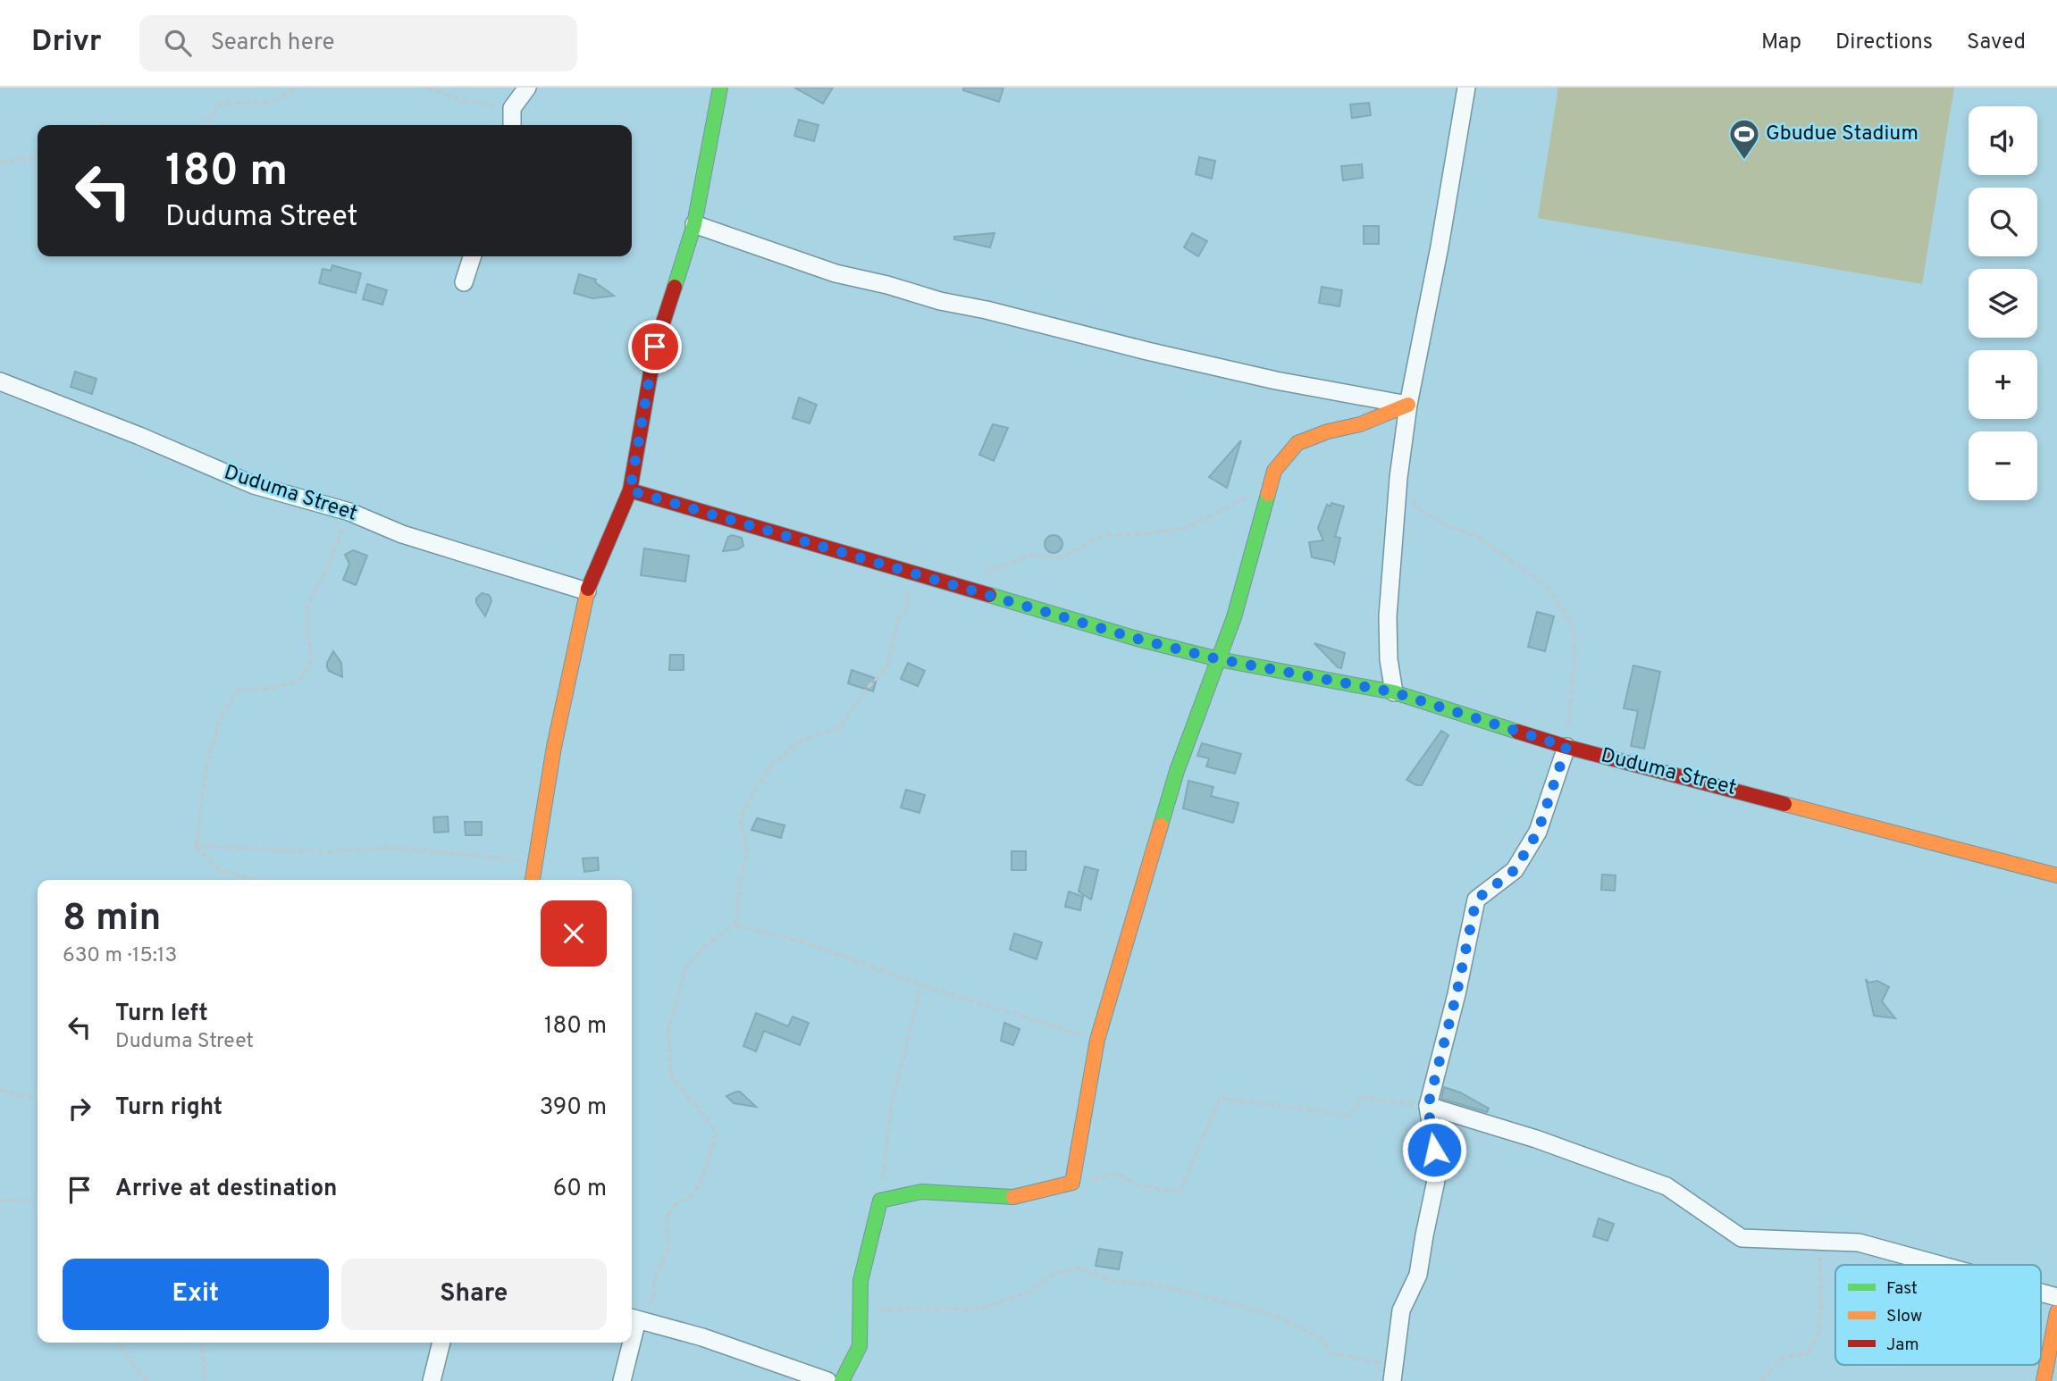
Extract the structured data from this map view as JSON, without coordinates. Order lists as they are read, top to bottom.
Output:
{
  "streets": {
    "street": ["Duduma Street"]
  },
  "places": {
    "sports": ["Gbudue Stadium"]
  },
  "legend": ["Fast", "Slow", "Jam"],
  "page": {
    "header": "Drivr",
    "search": "Search here",
    "nav": ["Map", "Directions", "Saved"],
    "map_buttons": ["+", "−"],
    "turn": ["180 m", "Duduma Street"],
    "heading": ["8 min", "630 m · 15:13"],
    "list": [
      {
        "name": "Turn left",
        "note": "Duduma Street",
        "value": "180 m"
      },
      {
        "name": "Turn right",
        "value": "390 m"
      },
      {
        "name": "Arrive at destination",
        "value": "60 m"
      }
    ],
    "buttons": ["Exit", "Share"]
  }
}
